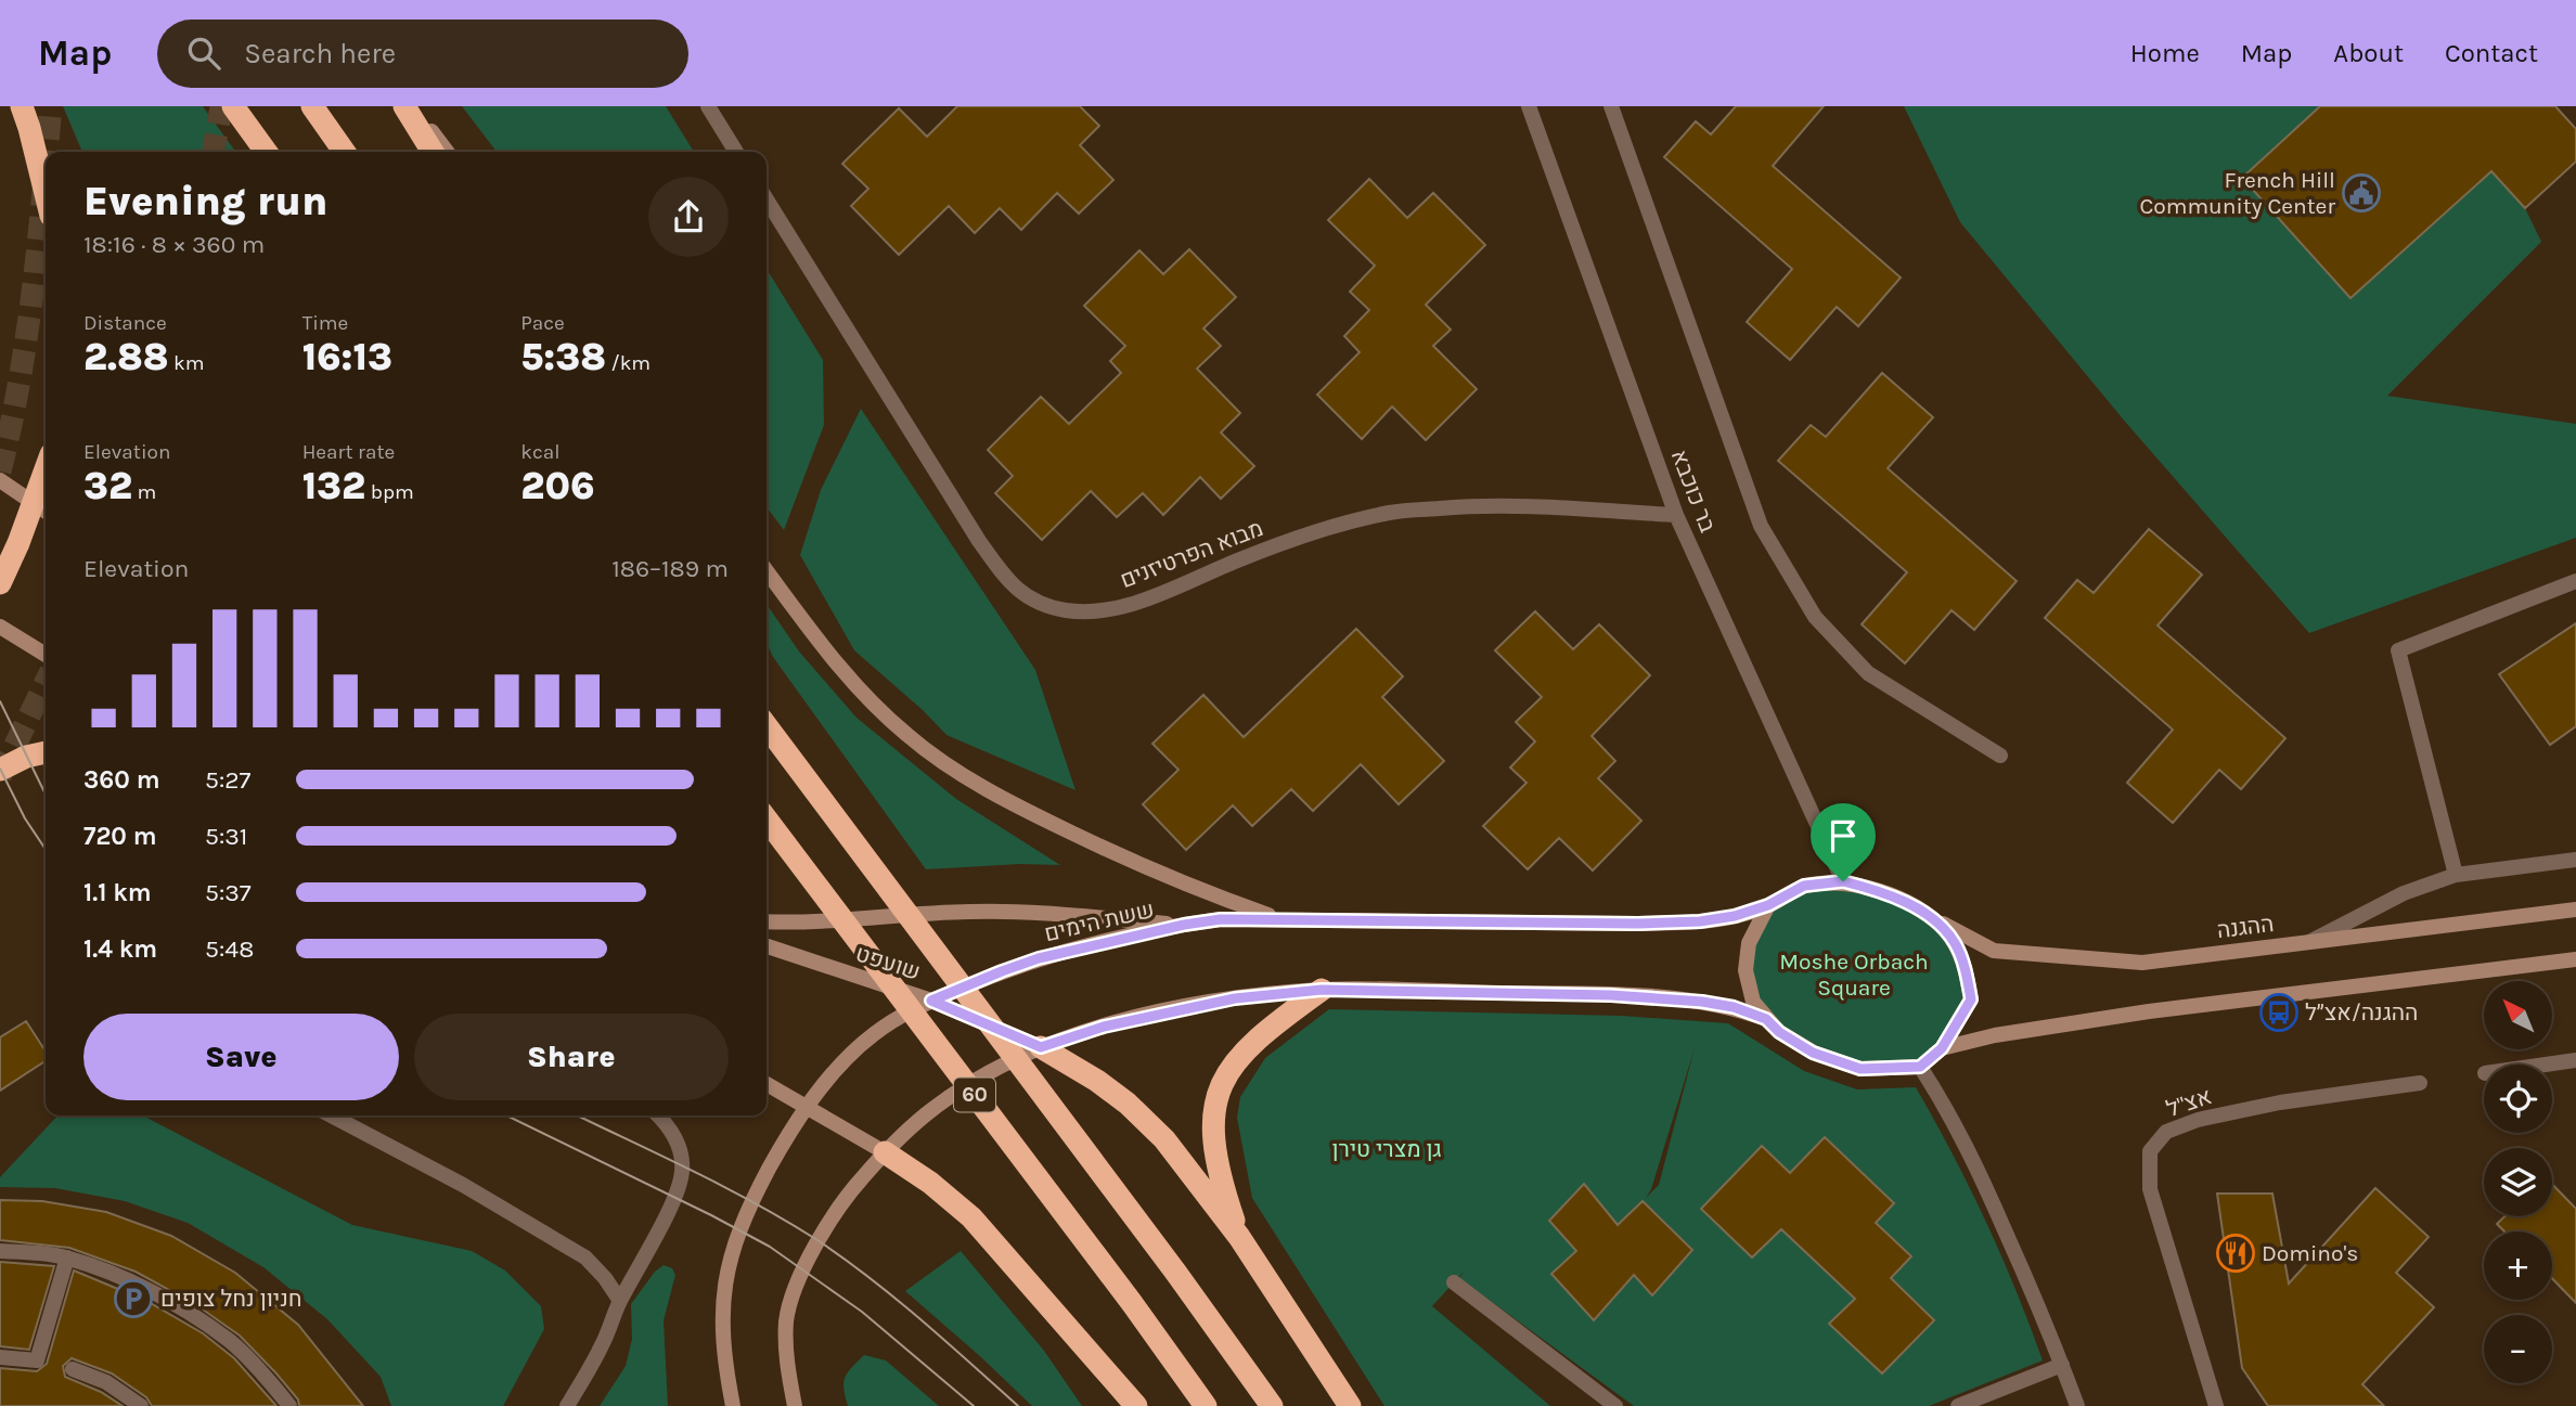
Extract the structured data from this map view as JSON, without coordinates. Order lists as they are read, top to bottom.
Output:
{
  "streets": {
    "highway": ["60"],
    "street": [
      "בר כוכבא",
      "מבוא הפרטיזנים",
      "ששת הימים",
      "ההגנה",
      "שועפט",
      "אצ\"ל"
    ]
  },
  "crossings": [
    ["בר כוכבא", "מבוא הפרטיזנים"],
    ["בר כוכבא", "ששת הימים"],
    ["בר כוכבא", "ההגנה"],
    ["ששת הימים", "ההגנה"],
    ["ששת הימים", "שועפט"]
  ],
  "parks": ["Moshe Orbach Square", "גן מצרי טירן"],
  "places": {
    "public building": ["French Hill Community Center"],
    "bus stop": ["ההגנה/אצ״ל"],
    "restaurant": ["Domino's"],
    "parking": ["חניון נחל צופים"]
  },
  "north": "top left",
  "page": {
    "header": "Map",
    "search": "Search here",
    "nav": [
      "Home",
      "Map",
      "About",
      "Contact"
    ],
    "heading": ["Evening run", "18:16 · 8 × 360 m"],
    "stats": [
      ["Distance", "2.88 km"],
      ["Time", "16:13"],
      ["Pace", "5:38 /km"],
      ["Elevation", "32 m"],
      ["Heart rate", "132 bpm"],
      ["kcal", "206"]
    ],
    "chart": ["Elevation", "186–189 m"],
    "list": [
      {
        "name": "360 m",
        "note": "5:27"
      },
      {
        "name": "720 m",
        "note": "5:31"
      },
      {
        "name": "1.1 km",
        "note": "5:37"
      },
      {
        "name": "1.4 km",
        "note": "5:48"
      }
    ],
    "map_buttons": ["+", "−"],
    "buttons": ["Save", "Share"]
  }
}
